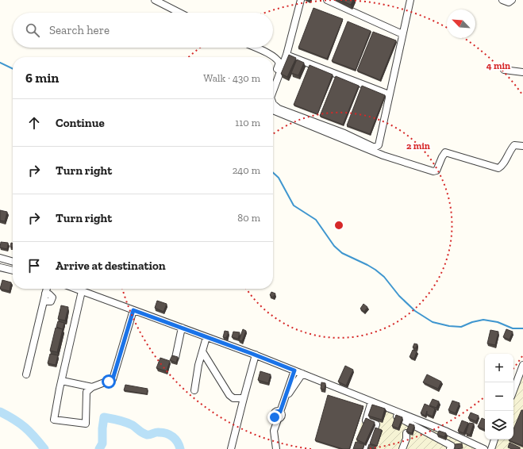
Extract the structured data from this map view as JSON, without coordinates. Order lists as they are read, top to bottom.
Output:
{
  "north": "top left",
  "page": {
    "search": "Search here",
    "heading": ["6 min", "Walk · 430 m"],
    "list": [
      ["Continue", "110 m"],
      ["Turn right", "240 m"],
      ["Turn right", "80 m"],
      "Arrive at destination"
    ],
    "map_buttons": ["+", "−"]
  },
  "rings": ["4 min", "2 min"]
}
